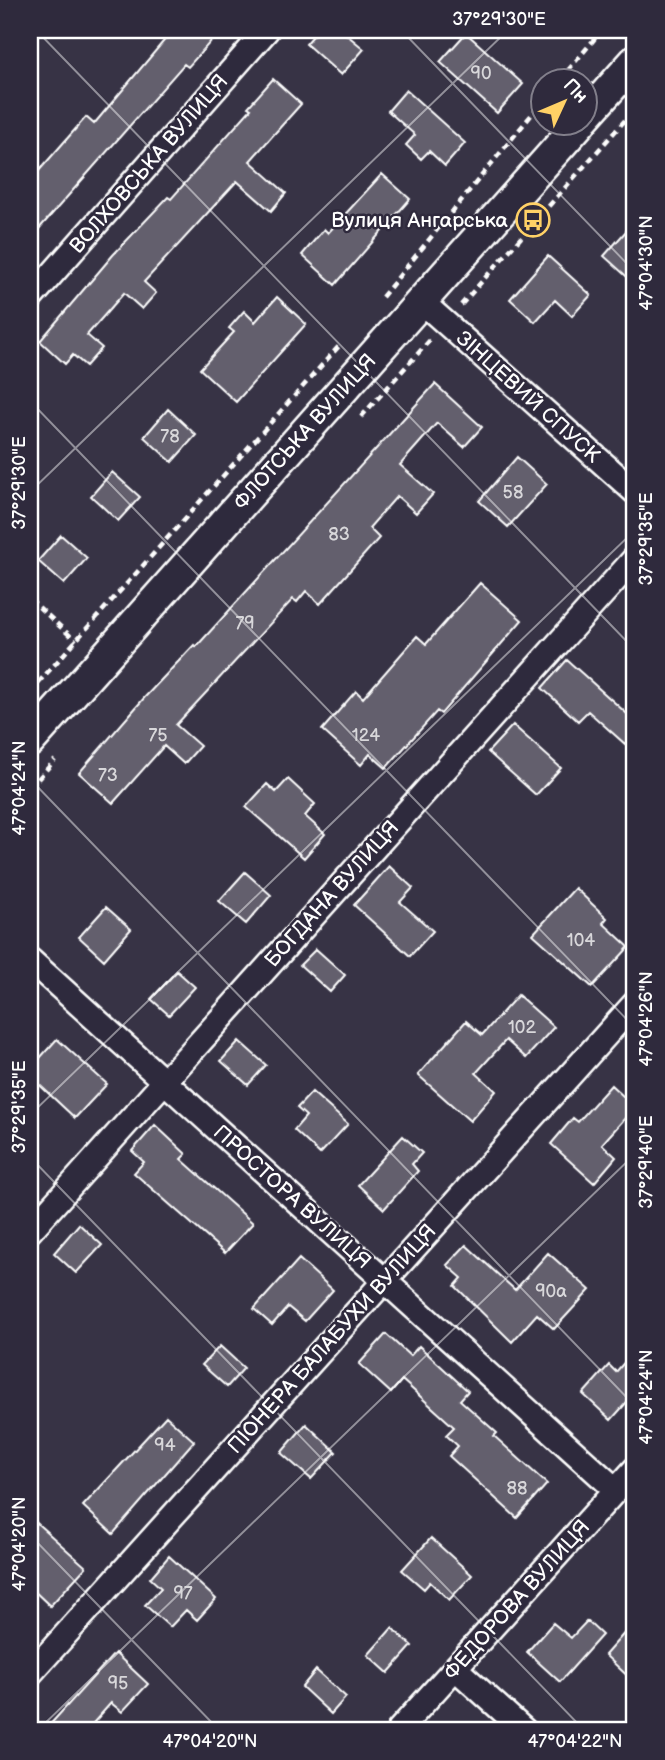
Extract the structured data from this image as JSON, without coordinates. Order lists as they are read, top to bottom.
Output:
{
  "streets": {
    "street": [
      "ВОЛХОВСЬКА ВУЛИЦЯ",
      "ЗІНЦЕВИЙ СПУСК",
      "ФЛОТСЬКА ВУЛИЦЯ",
      "БОГДАНА ВУЛИЦЯ",
      "ПРОСТОРА ВУЛИЦЯ",
      "ПІОНЕРА БАЛАБУХИ ВУЛИЦЯ",
      "ФЕДОРОВА ВУЛИЦЯ"
    ]
  },
  "crossings": [
    ["ЗІНЦЕВИЙ СПУСК", "ФЛОТСЬКА ВУЛИЦЯ"],
    ["БОГДАНА ВУЛИЦЯ", "ПРОСТОРА ВУЛИЦЯ"],
    ["ПРОСТОРА ВУЛИЦЯ", "ПІОНЕРА БАЛАБУХИ ВУЛИЦЯ"],
    ["ПРОСТОРА ВУЛИЦЯ", "ФЕДОРОВА ВУЛИЦЯ"]
  ],
  "places": {
    "bus stop": ["Вулиця Ангарська"]
  },
  "house_numbers": [
    "90",
    "78",
    "58",
    "83",
    "79",
    "75",
    "124",
    "73",
    "104",
    "102",
    "90а",
    "94",
    "88",
    "97",
    "95"
  ],
  "north": "top right",
  "coordinates": [
    "37°29'30\"E",
    "47°04'30\"N",
    "37°29'35\"E",
    "47°04'24\"N",
    "47°04'26\"N",
    "37°29'40\"E",
    "47°04'20\"N",
    "47°04'22\"N"
  ]
}
